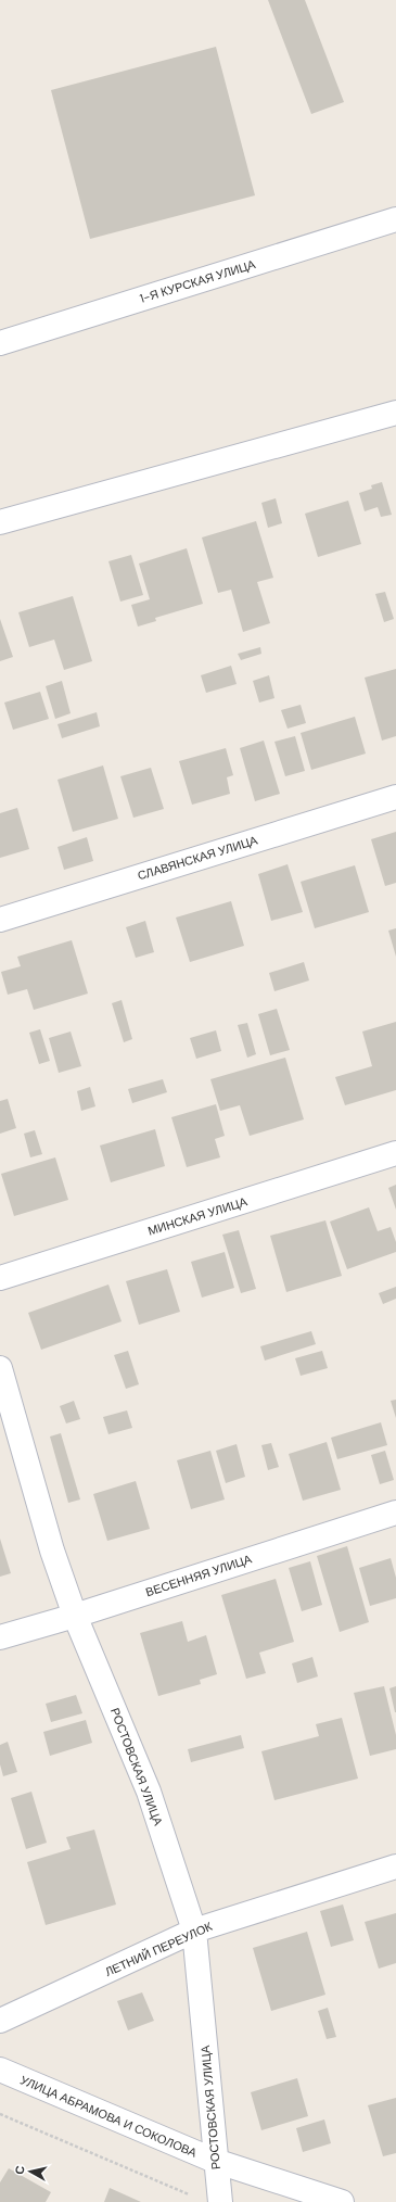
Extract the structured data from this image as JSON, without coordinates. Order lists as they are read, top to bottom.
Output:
{
  "streets": {
    "street": [
      "1-Я КУРСКАЯ УЛИЦА",
      "СЛАВЯНСКАЯ УЛИЦА",
      "МИНСКАЯ УЛИЦА",
      "ВЕСЕННЯЯ УЛИЦА",
      "РОСТОВСКАЯ УЛИЦА",
      "ЛЕТНИЙ ПЕРЕУЛОК",
      "УЛИЦА АБРАМОВА И СОКОЛОВА"
    ]
  },
  "crossings": [
    ["ВЕСЕННЯЯ УЛИЦА", "РОСТОВСКАЯ УЛИЦА"],
    ["РОСТОВСКАЯ УЛИЦА", "ЛЕТНИЙ ПЕРЕУЛОК"],
    ["РОСТОВСКАЯ УЛИЦА", "УЛИЦА АБРАМОВА И СОКОЛОВА"]
  ],
  "north": "left"
}
